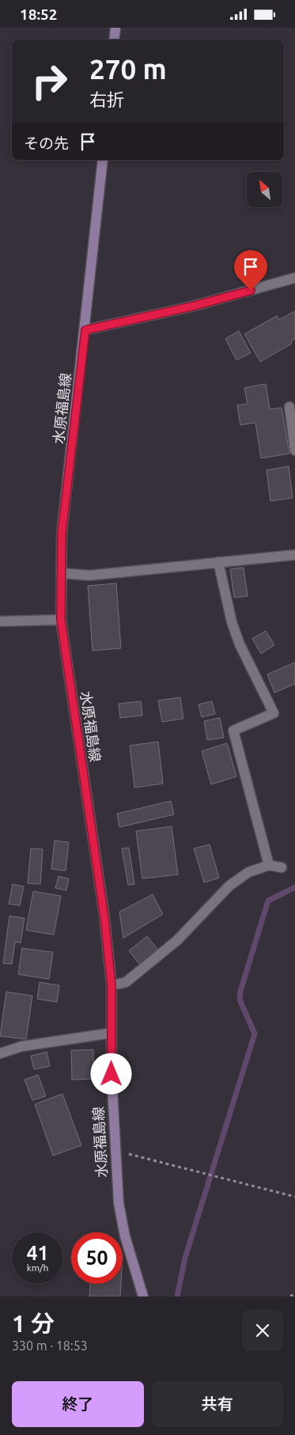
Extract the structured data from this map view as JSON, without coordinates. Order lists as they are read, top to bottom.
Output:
{
  "streets": {
    "main road": ["水原福島線"]
  },
  "north": "top left",
  "page": {
    "status": "18:52",
    "turn": ["270 m", "右折"],
    "then": "その先",
    "speed": "41 km/h",
    "limit": "50",
    "heading": ["1 分", "330 m · 18:53"],
    "buttons": ["終了", "共有"]
  }
}
